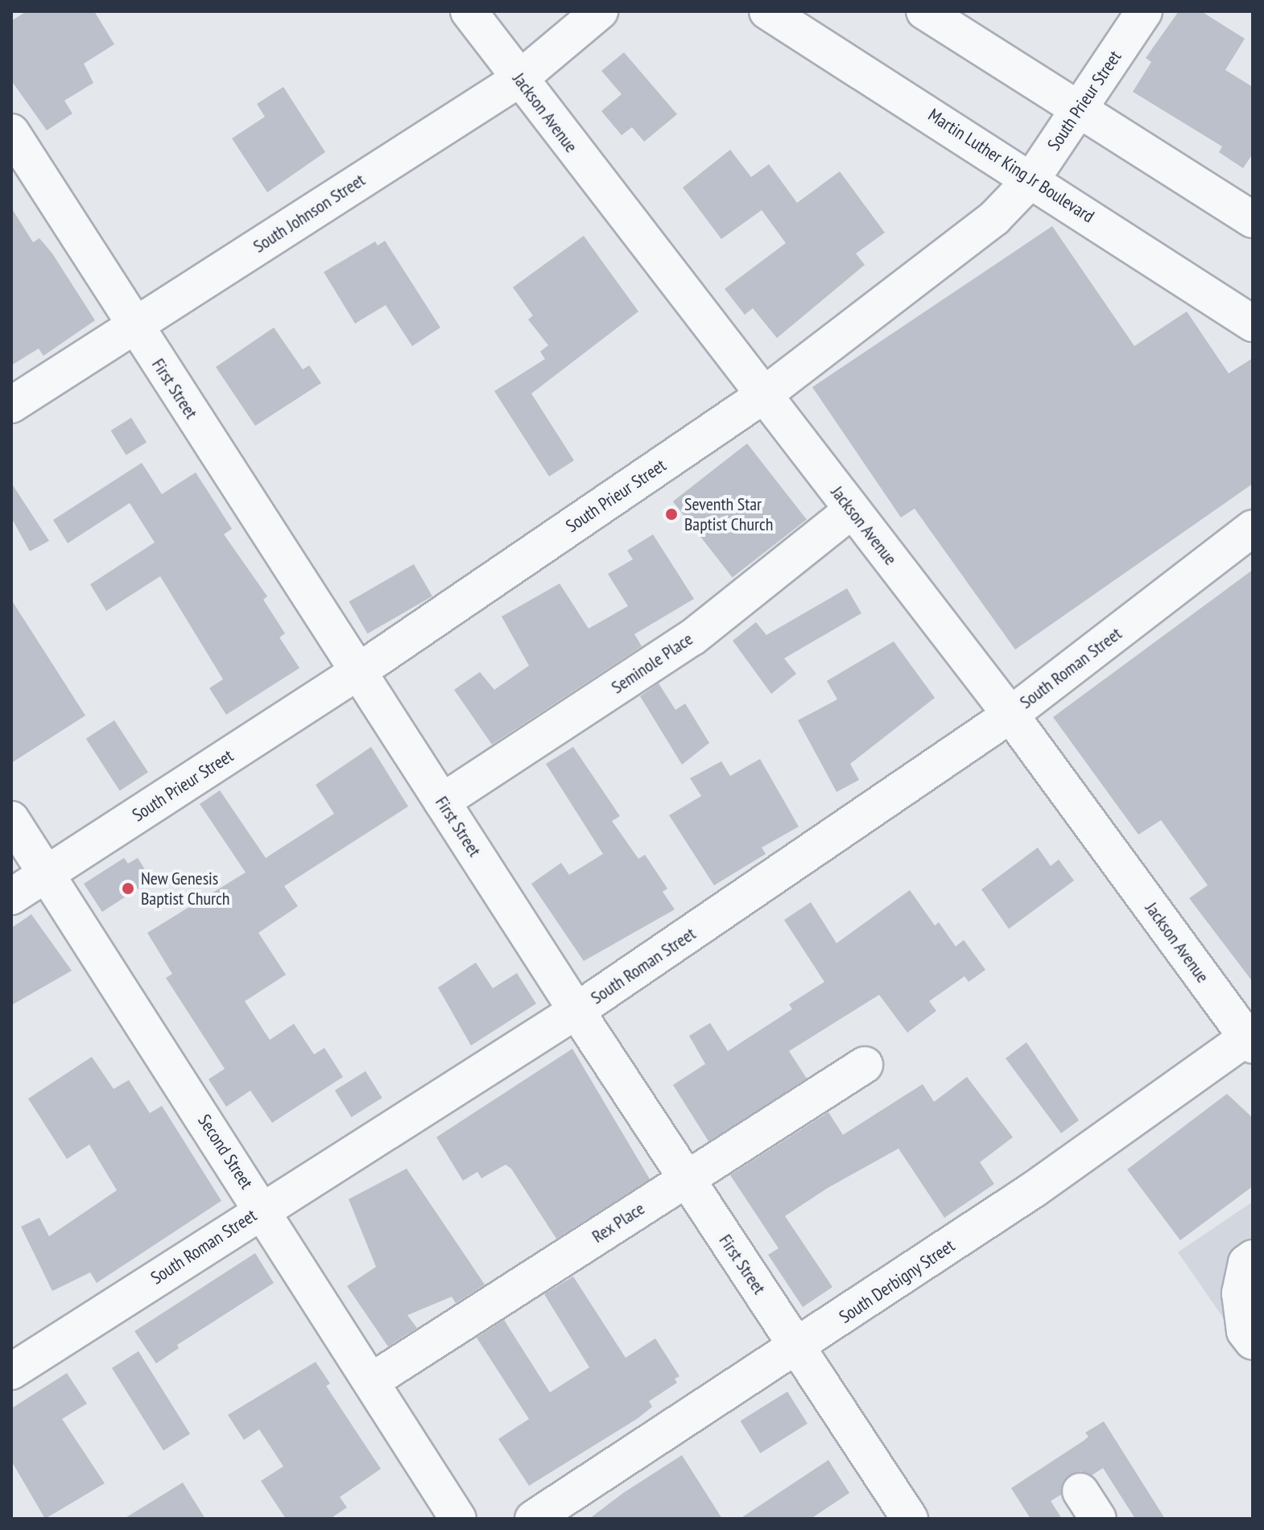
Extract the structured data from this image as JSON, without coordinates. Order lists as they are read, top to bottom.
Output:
{
  "streets": {
    "street": [
      "South Prieur Street",
      "Jackson Avenue",
      "Martin Luther King Jr Boulevard",
      "South Johnson Street",
      "First Street",
      "Seminole Place",
      "South Roman Street",
      "Second Street",
      "Rex Place",
      "South Derbigny Street"
    ]
  },
  "crossings": [
    ["South Prieur Street", "Jackson Avenue"],
    ["South Prieur Street", "Martin Luther King Jr Boulevard"],
    ["South Prieur Street", "First Street"],
    ["South Prieur Street", "Second Street"],
    ["Jackson Avenue", "South Johnson Street"],
    ["Jackson Avenue", "Seminole Place"],
    ["Jackson Avenue", "South Roman Street"],
    ["Jackson Avenue", "South Derbigny Street"],
    ["South Johnson Street", "First Street"],
    ["First Street", "Seminole Place"],
    ["First Street", "South Roman Street"],
    ["First Street", "Rex Place"],
    ["First Street", "South Derbigny Street"],
    ["South Roman Street", "Second Street"],
    ["Second Street", "Rex Place"]
  ],
  "places": ["Seventh Star Baptist Church", "New Genesis Baptist Church"]
}
